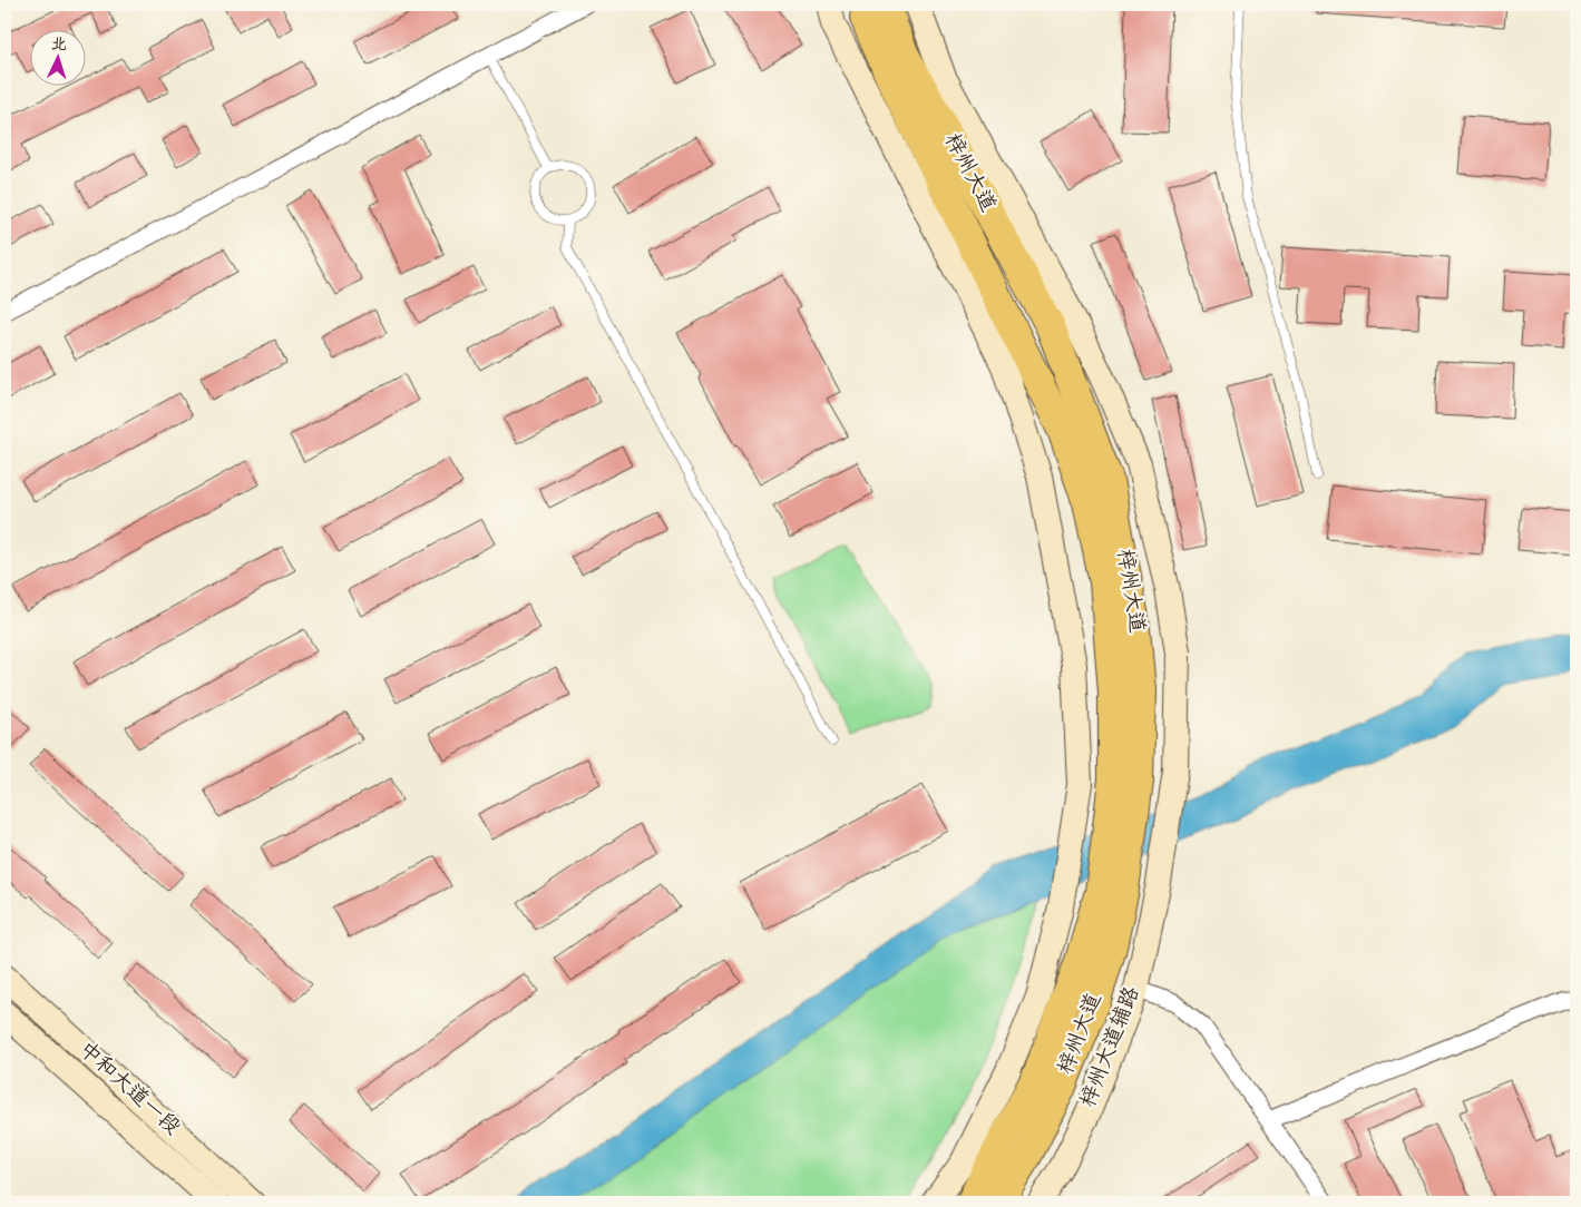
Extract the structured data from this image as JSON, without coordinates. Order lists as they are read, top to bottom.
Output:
{
  "streets": {
    "highway": ["梓州大道"],
    "main road": ["梓州大道辅路", "中和大道一段"]
  },
  "north": "top"
}
